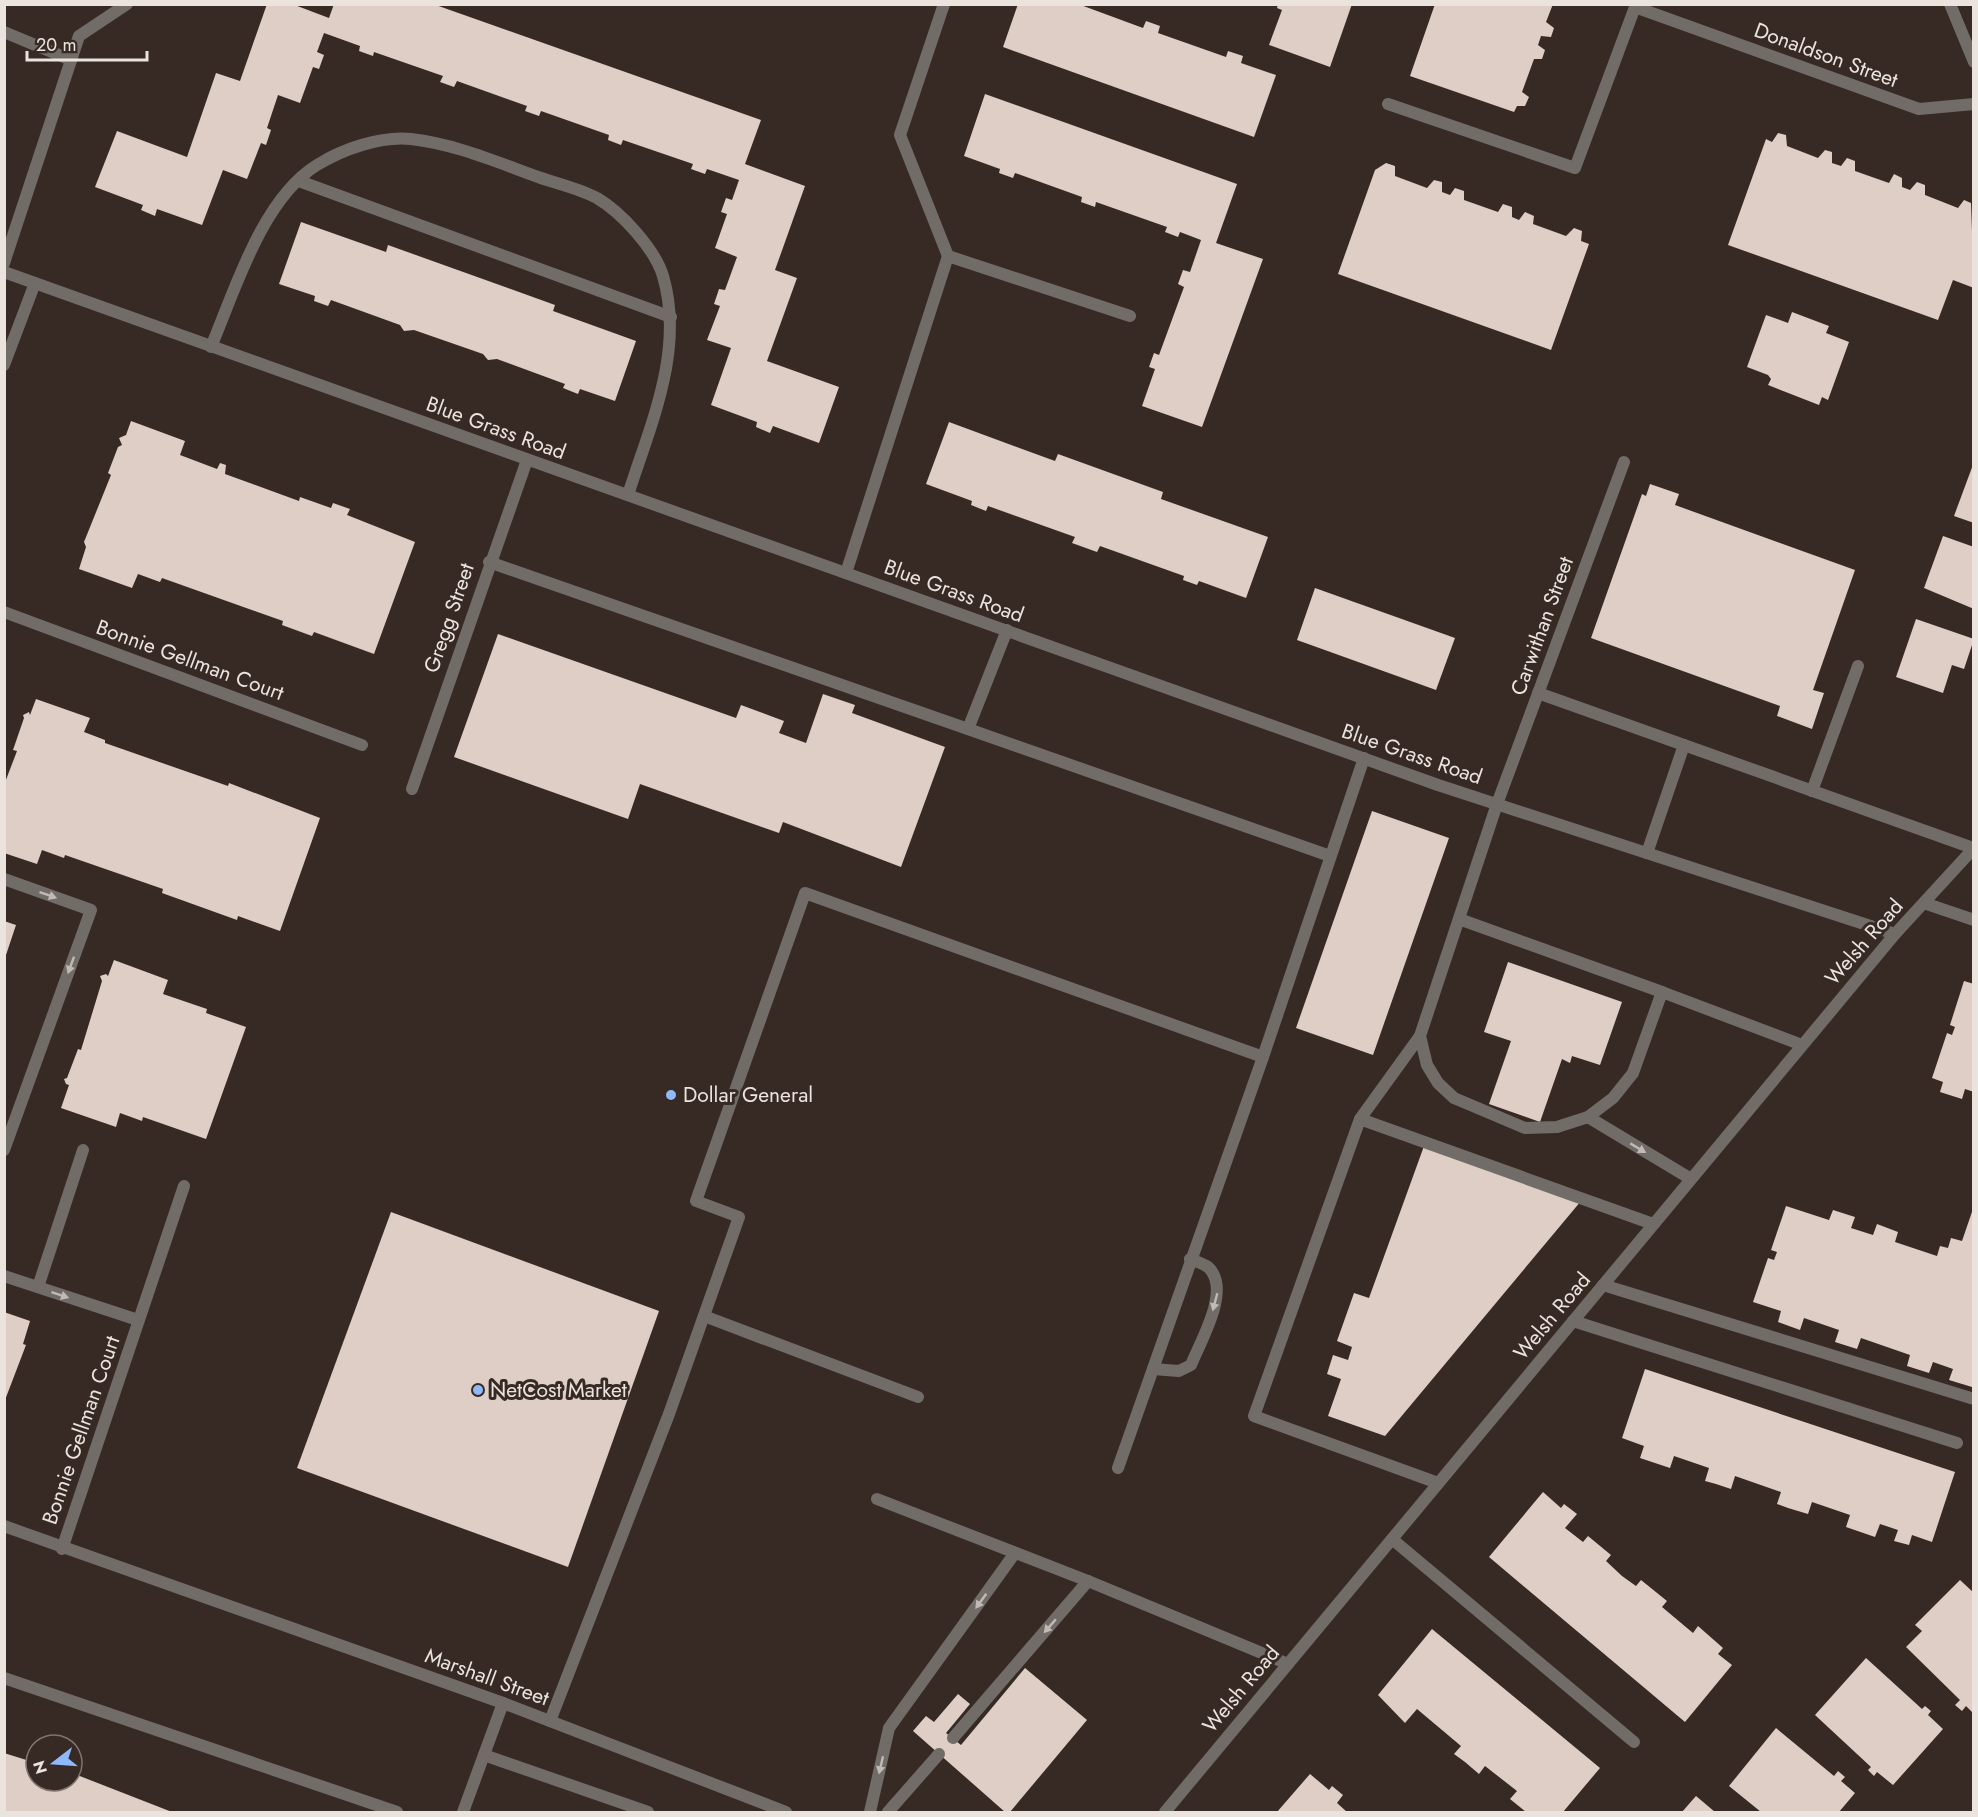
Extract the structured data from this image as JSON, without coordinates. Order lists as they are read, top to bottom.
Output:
{
  "streets": {
    "street": [
      "Donaldson Street",
      "Blue Grass Road",
      "Gregg Street",
      "Carwithan Street",
      "Bonnie Gellman Court",
      "Welsh Road",
      "Marshall Street"
    ]
  },
  "crossings": [
    ["Blue Grass Road", "Gregg Street"],
    ["Blue Grass Road", "Carwithan Street"],
    ["Blue Grass Road", "Welsh Road"],
    ["Bonnie Gellman Court", "Marshall Street"]
  ],
  "places": ["Dollar General", "NetCost Market"],
  "scale_bar": "20 m",
  "north": "left"
}
